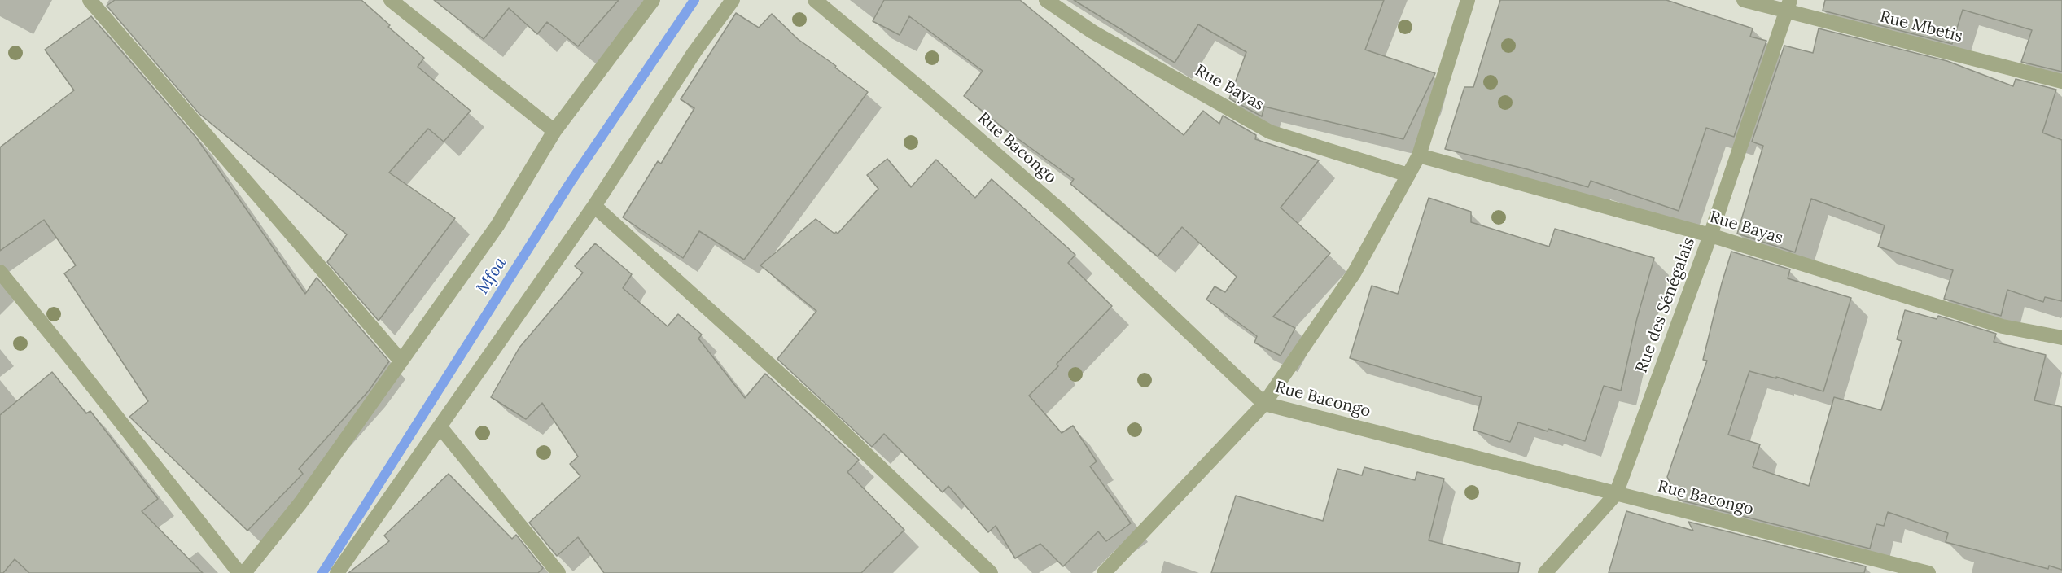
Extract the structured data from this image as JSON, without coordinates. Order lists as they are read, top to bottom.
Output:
{
  "streets": {
    "street": [
      "Rue Mbetis",
      "Rue Bayas",
      "Rue Bacongo",
      "Rue des Sénégalais"
    ]
  },
  "crossings": [
    ["Rue Mbetis", "Rue des Sénégalais"],
    ["Rue Bayas", "Rue des Sénégalais"],
    ["Rue Bacongo", "Rue des Sénégalais"]
  ],
  "water": ["Mfoa"]
}
